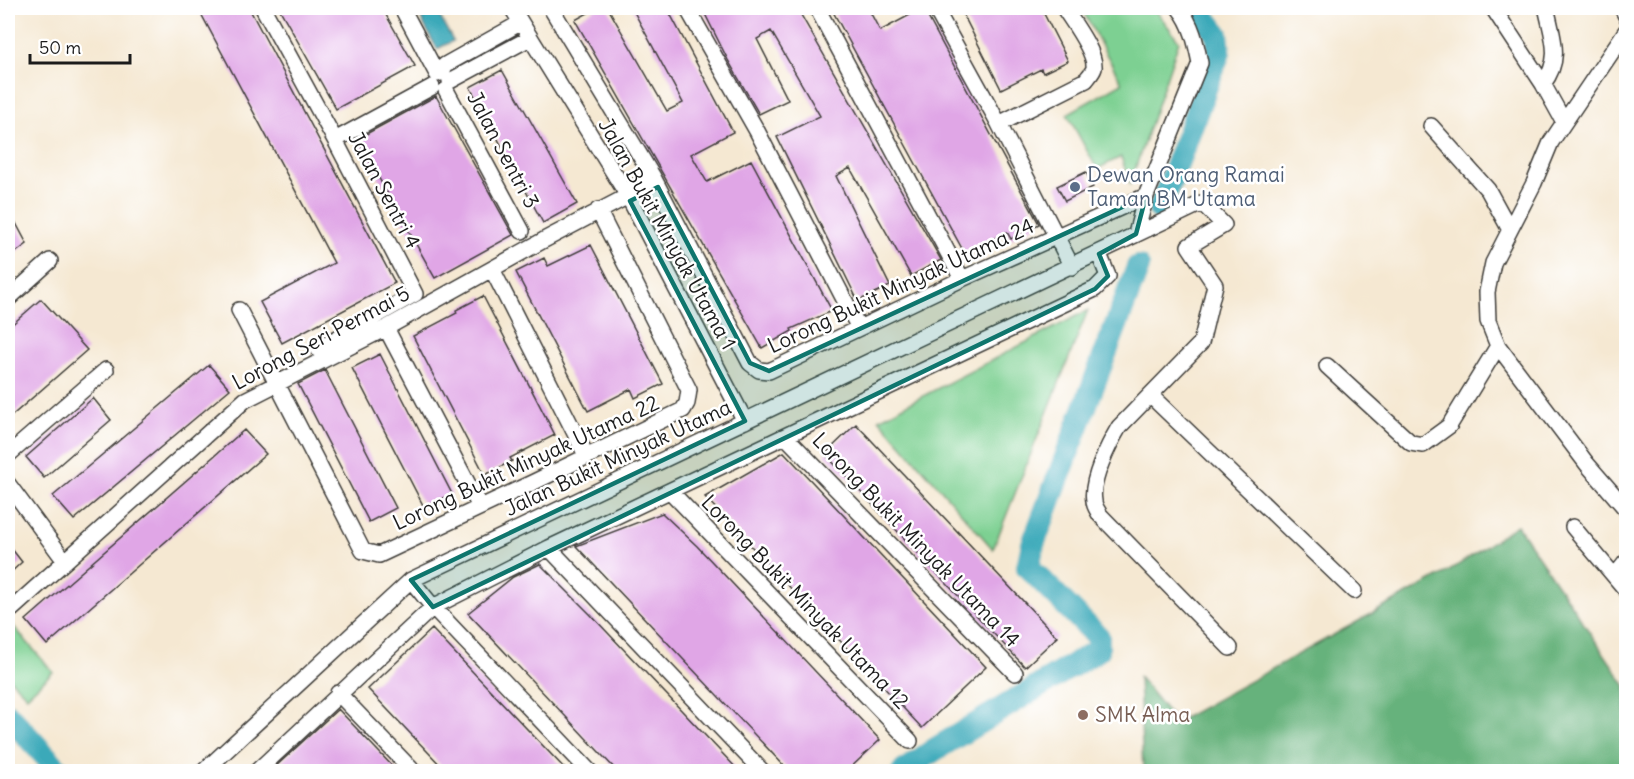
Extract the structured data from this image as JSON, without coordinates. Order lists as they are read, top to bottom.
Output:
{
  "streets": {
    "street": [
      "Jalan Sentri 3",
      "Jalan Sentri 4",
      "Jalan Bukit Minyak Utama 1",
      "Lorong Bukit Minyak Utama 24",
      "Lorong Seri Permai 5",
      "Jalan Bukit Minyak Utama",
      "Lorong Bukit Minyak Utama 22",
      "Lorong Bukit Minyak Utama 14",
      "Lorong Bukit Minyak Utama 12"
    ]
  },
  "crossings": [
    ["Jalan Bukit Minyak Utama 1", "Lorong Seri Permai 5"],
    ["Jalan Bukit Minyak Utama 1", "Jalan Bukit Minyak Utama"],
    ["Lorong Bukit Minyak Utama 24", "Lorong Seri Permai 5"],
    ["Lorong Seri Permai 5", "Lorong Bukit Minyak Utama 22"]
  ],
  "places": ["Dewan Orang Ramai Taman BM Utama", "SMK Alma"],
  "scale_bar": "50 m"
}
